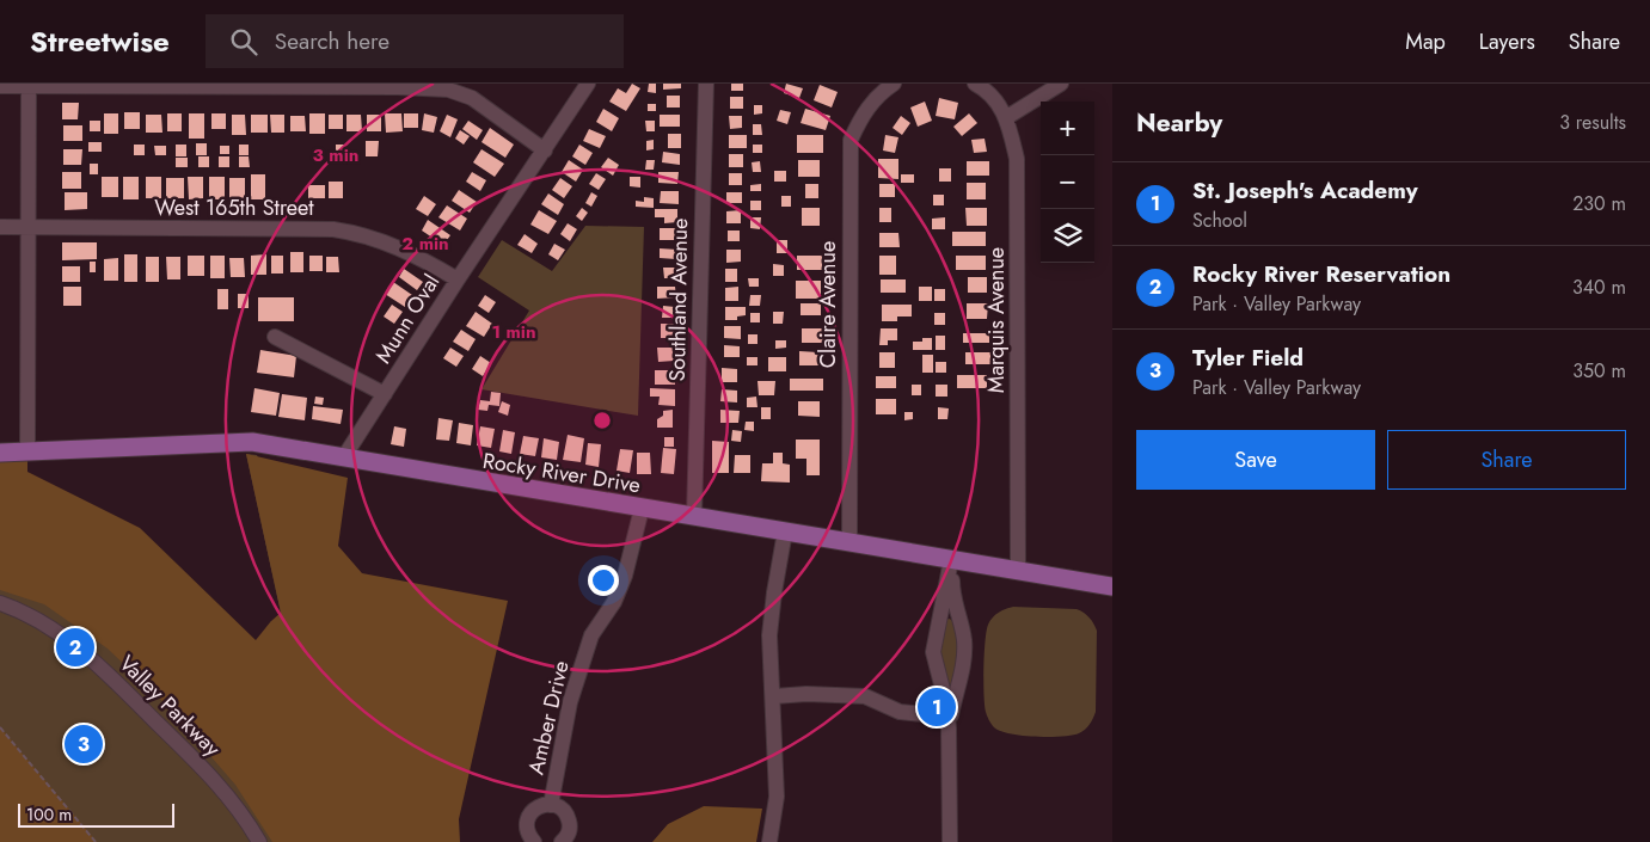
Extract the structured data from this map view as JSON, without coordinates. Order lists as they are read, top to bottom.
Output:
{
  "streets": {
    "main road": ["Rocky River Drive"],
    "street": [
      "West 165th Street",
      "Southland Avenue",
      "Claire Avenue",
      "Munn Oval",
      "Marquis Avenue",
      "Valley Parkway",
      "Amber Drive"
    ]
  },
  "crossings": [
    ["West 165th Street", "Munn Oval"],
    ["Southland Avenue", "Rocky River Drive"],
    ["Claire Avenue", "Rocky River Drive"],
    ["Munn Oval", "Rocky River Drive"],
    ["Marquis Avenue", "Rocky River Drive"],
    ["Rocky River Drive", "Amber Drive"]
  ],
  "scale_bar": "100 m",
  "page": {
    "header": "Streetwise",
    "search": "Search here",
    "nav": ["Map", "Layers", "Share"],
    "heading": ["Nearby", "3 results"],
    "map_buttons": ["+", "−"],
    "list": [
      {
        "mark": "1",
        "name": "St. Joseph's Academy",
        "note": "School",
        "value": "230 m"
      },
      {
        "mark": "2",
        "name": "Rocky River Reservation",
        "note": "Park · Valley Parkway",
        "value": "340 m"
      },
      {
        "mark": "3",
        "name": "Tyler Field",
        "note": "Park · Valley Parkway",
        "value": "350 m"
      }
    ],
    "buttons": ["Save", "Share"],
    "pins": ["2", "1", "3"],
    "scale": "100 m"
  },
  "rings": ["3 min", "2 min", "1 min"]
}
